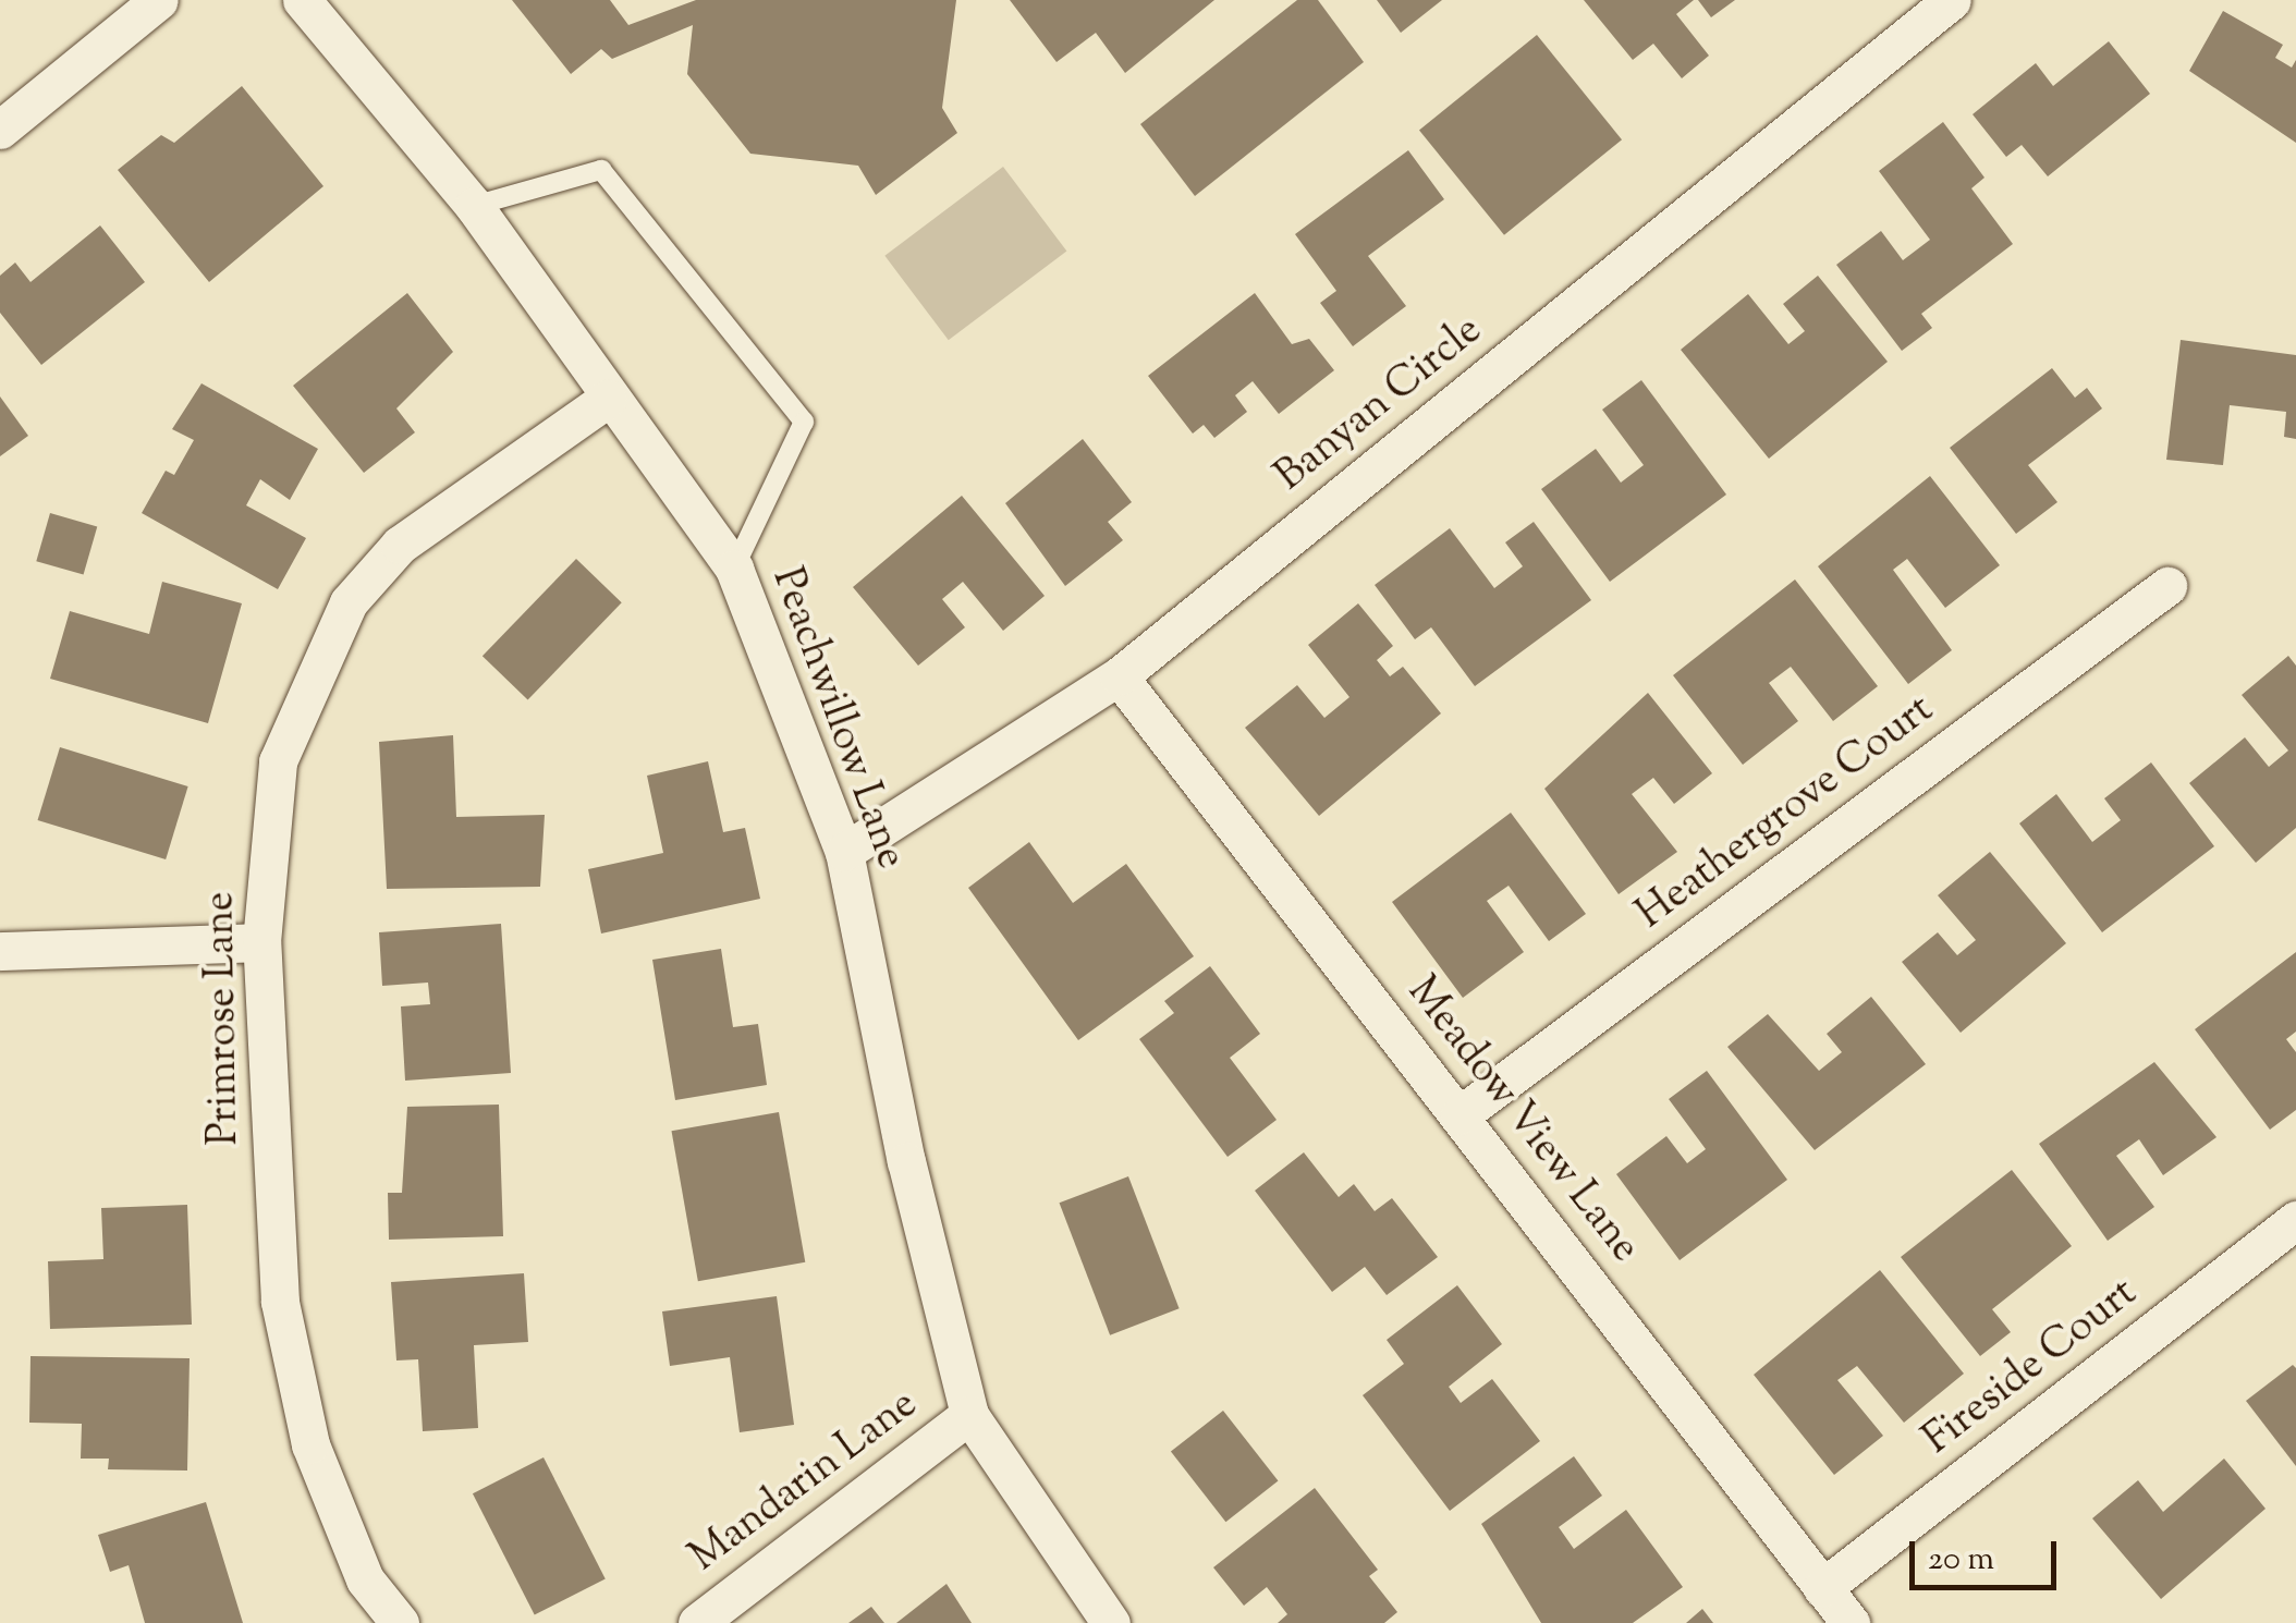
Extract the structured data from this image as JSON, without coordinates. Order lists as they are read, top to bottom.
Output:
{
  "streets": {
    "street": [
      "Banyan Circle",
      "Peachwillow Lane",
      "Heathergrove Court",
      "Primrose Lane",
      "Meadow View Lane",
      "Fireside Court",
      "Mandarin Lane"
    ]
  },
  "crossings": [
    ["Banyan Circle", "Peachwillow Lane"],
    ["Banyan Circle", "Meadow View Lane"],
    ["Peachwillow Lane", "Primrose Lane"],
    ["Peachwillow Lane", "Mandarin Lane"],
    ["Heathergrove Court", "Meadow View Lane"],
    ["Meadow View Lane", "Fireside Court"]
  ],
  "scale_bar": "20 m"
}
